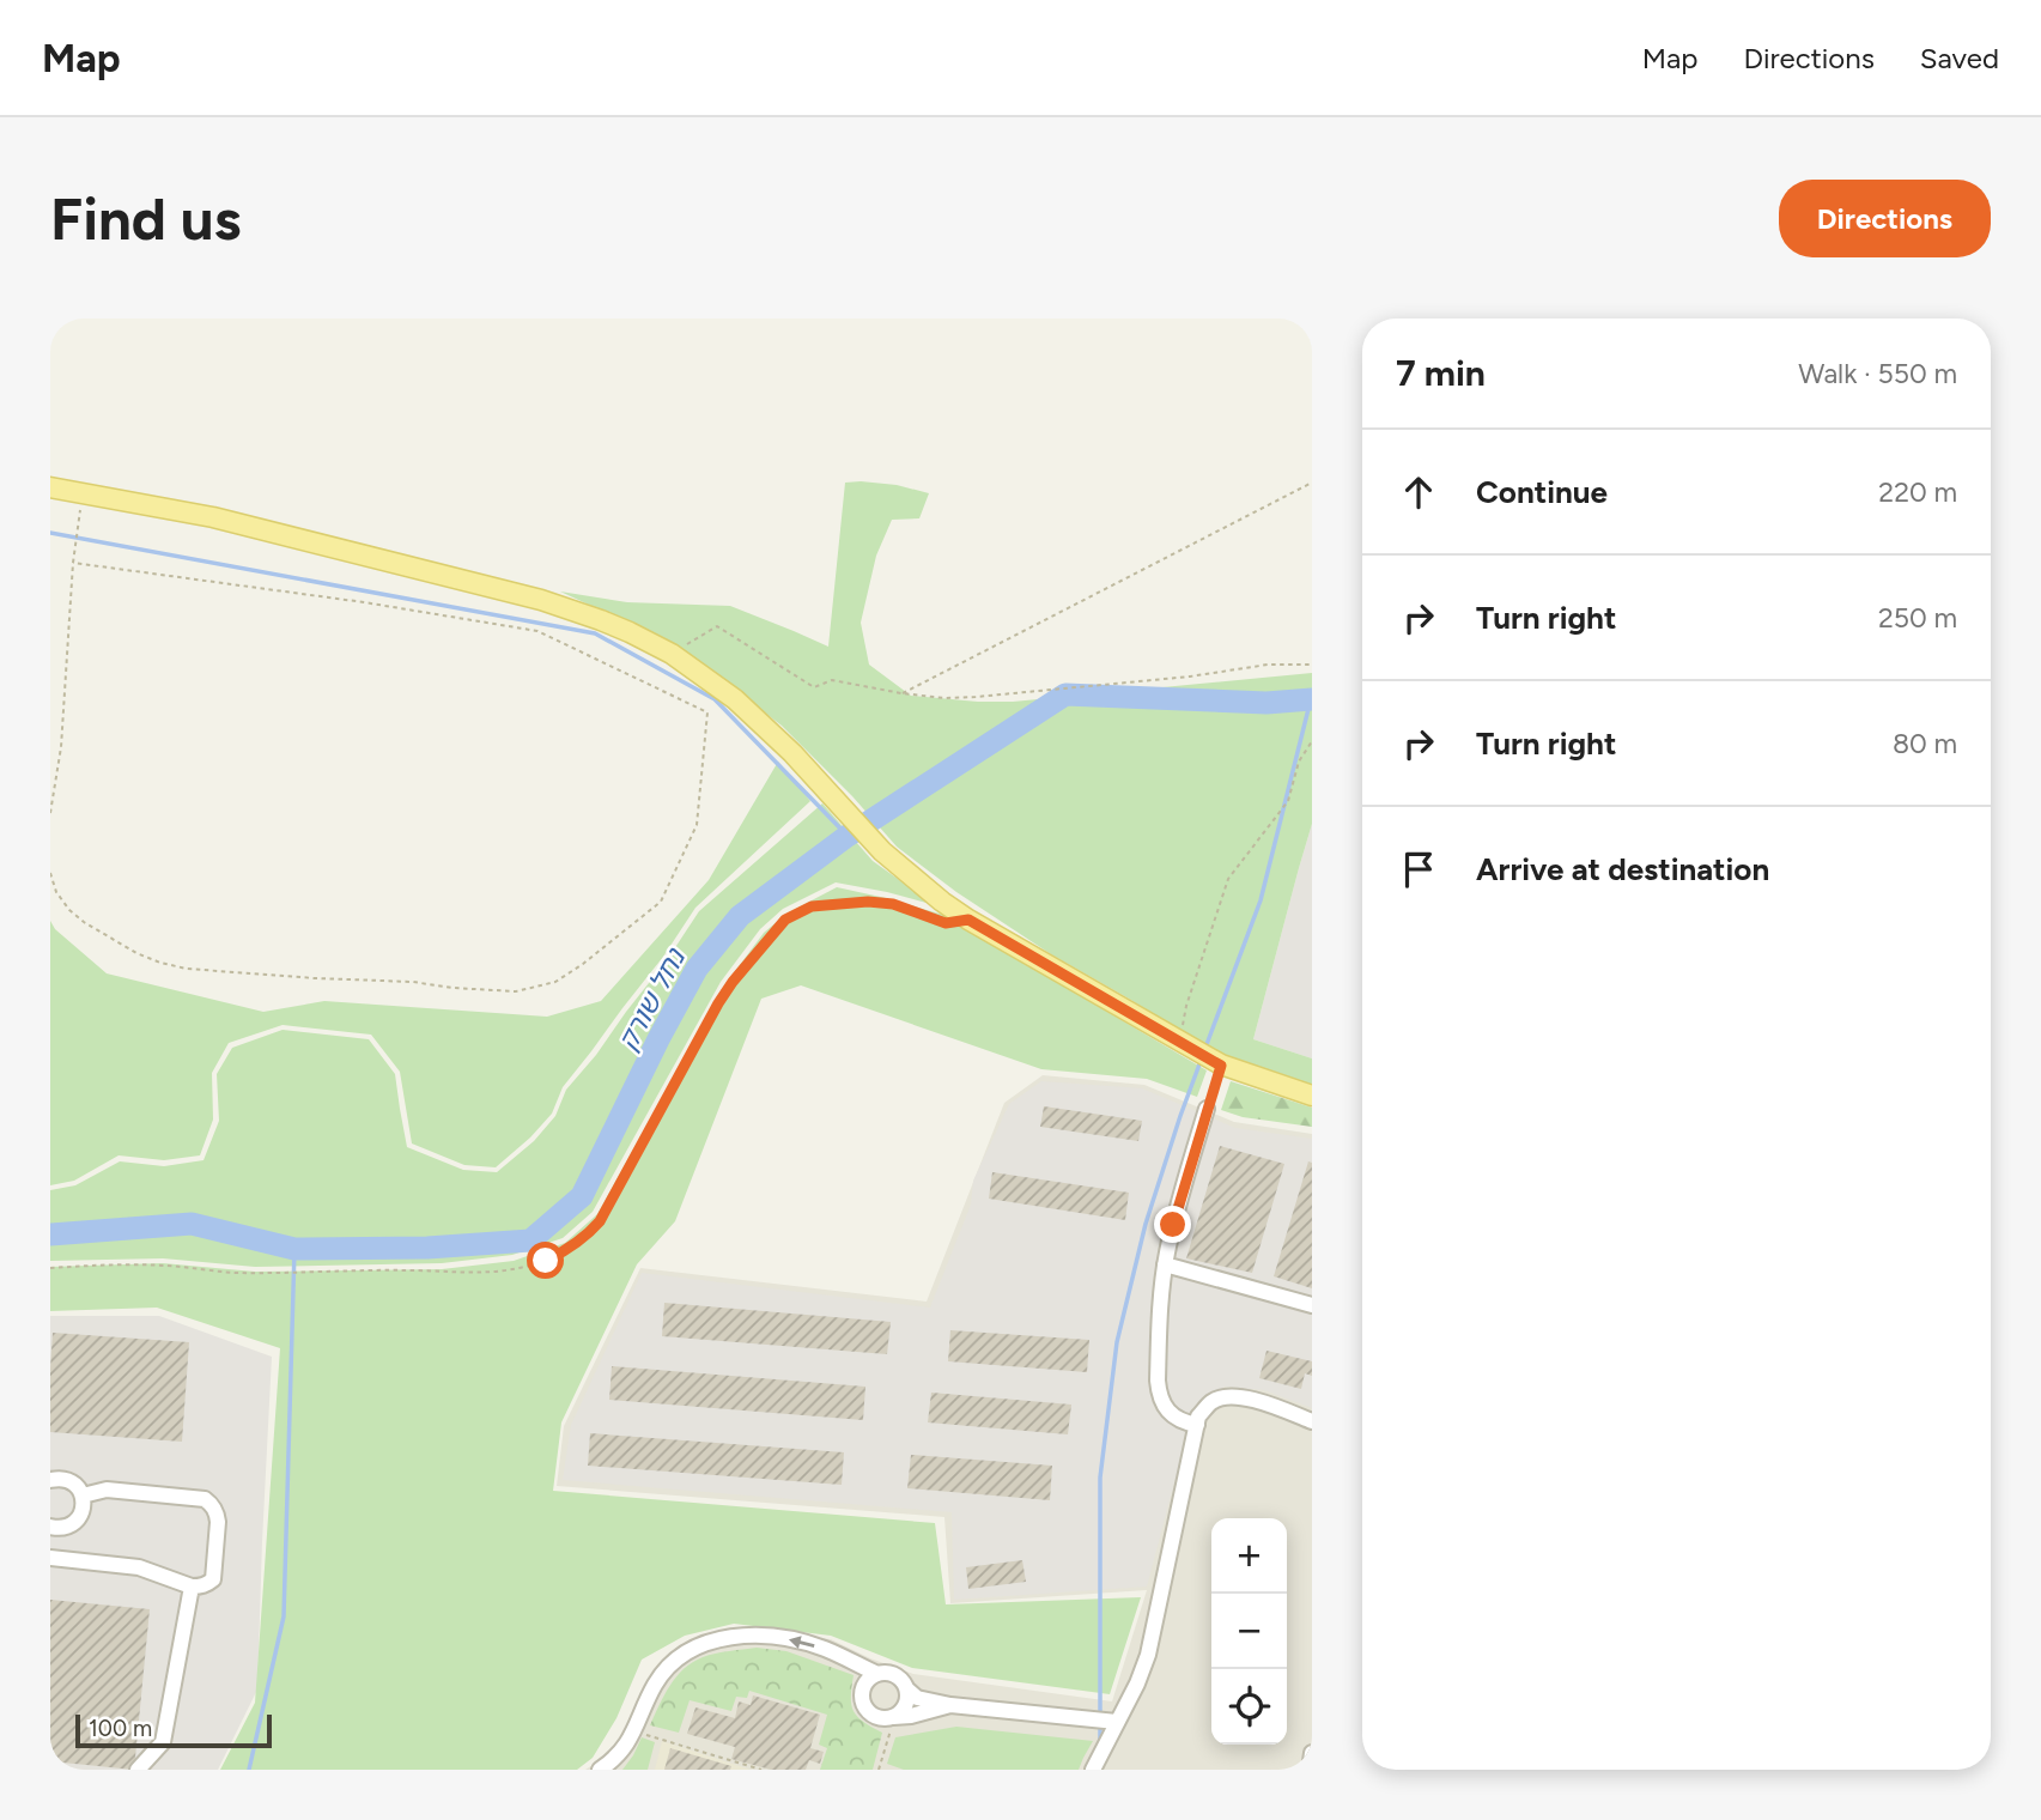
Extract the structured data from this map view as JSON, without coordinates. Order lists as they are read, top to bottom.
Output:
{
  "water": ["נחל שורק"],
  "scale_bar": "100 m",
  "page": {
    "header": "Map",
    "nav": ["Map", "Directions", "Saved"],
    "buttons": "Directions",
    "title": "Find us",
    "heading": ["7 min", "Walk · 550 m"],
    "list": [
      ["Continue", "220 m"],
      ["Turn right", "250 m"],
      ["Turn right", "80 m"],
      "Arrive at destination"
    ],
    "map_buttons": ["+", "−"],
    "scale": "100 m"
  }
}
